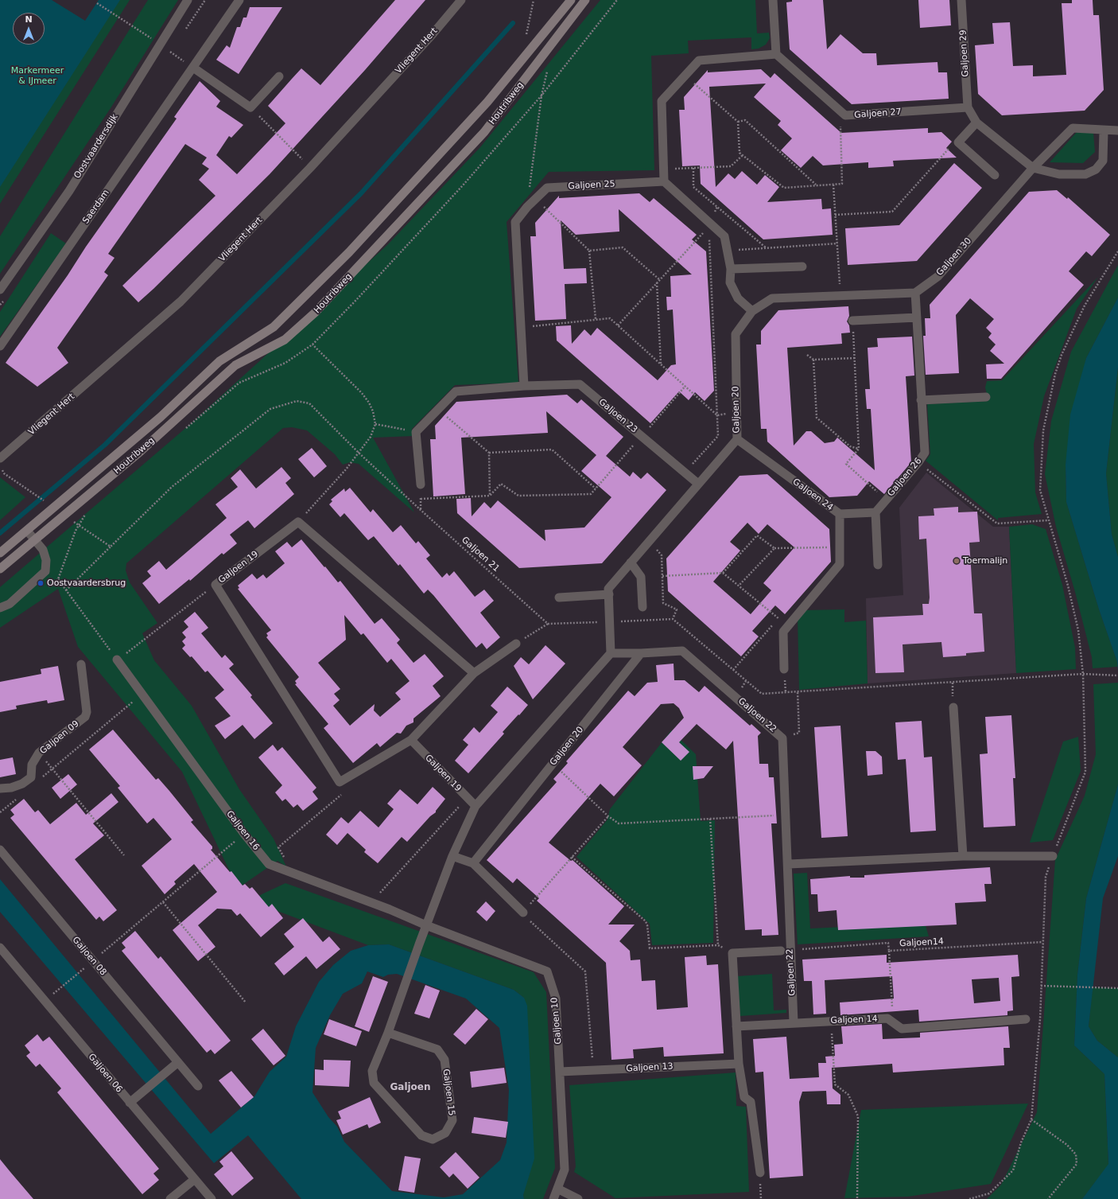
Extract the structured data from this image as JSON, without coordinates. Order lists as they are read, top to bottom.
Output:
{
  "streets": {
    "main road": ["Houtribweg"],
    "street": [
      "Vliegent Hert",
      "Galjoen 29",
      "Galjoen 27",
      "Oostvaardersdijk",
      "Galjoen 25",
      "Saerdam",
      "Galjoen 30",
      "Galjoen 20",
      "Galjoen 23",
      "Galjoen 26",
      "Galjoen 24",
      "Galjoen 19",
      "Galjoen 22",
      "Galjoen 09",
      "Galjoen 16",
      "Galjoen 08",
      "Galjoen 14",
      "Galjoen 10",
      "Galjoen 13",
      "Galjoen 06",
      "Galjoen 15"
    ],
    "path": ["Galjoen 21", "Galjoen14"]
  },
  "crossings": [
    ["Galjoen 29", "Galjoen 27"],
    ["Galjoen 30", "Galjoen 26"],
    ["Galjoen 20", "Galjoen 23"],
    ["Galjoen 20", "Galjoen 24"],
    ["Galjoen 20", "Galjoen 22"],
    ["Galjoen 22", "Galjoen14"],
    ["Galjoen 22", "Galjoen 14"],
    ["Galjoen 16", "Galjoen 10"],
    ["Galjoen 16", "Galjoen 15"],
    ["Galjoen 10", "Galjoen 13"],
    ["Galjoen 10", "Galjoen 15"]
  ],
  "districts": ["Galjoen"],
  "parks": ["Markermeer & IJmeer"],
  "places": ["Toermalijn", "Oostvaardersbrug"],
  "north": "top"
}
